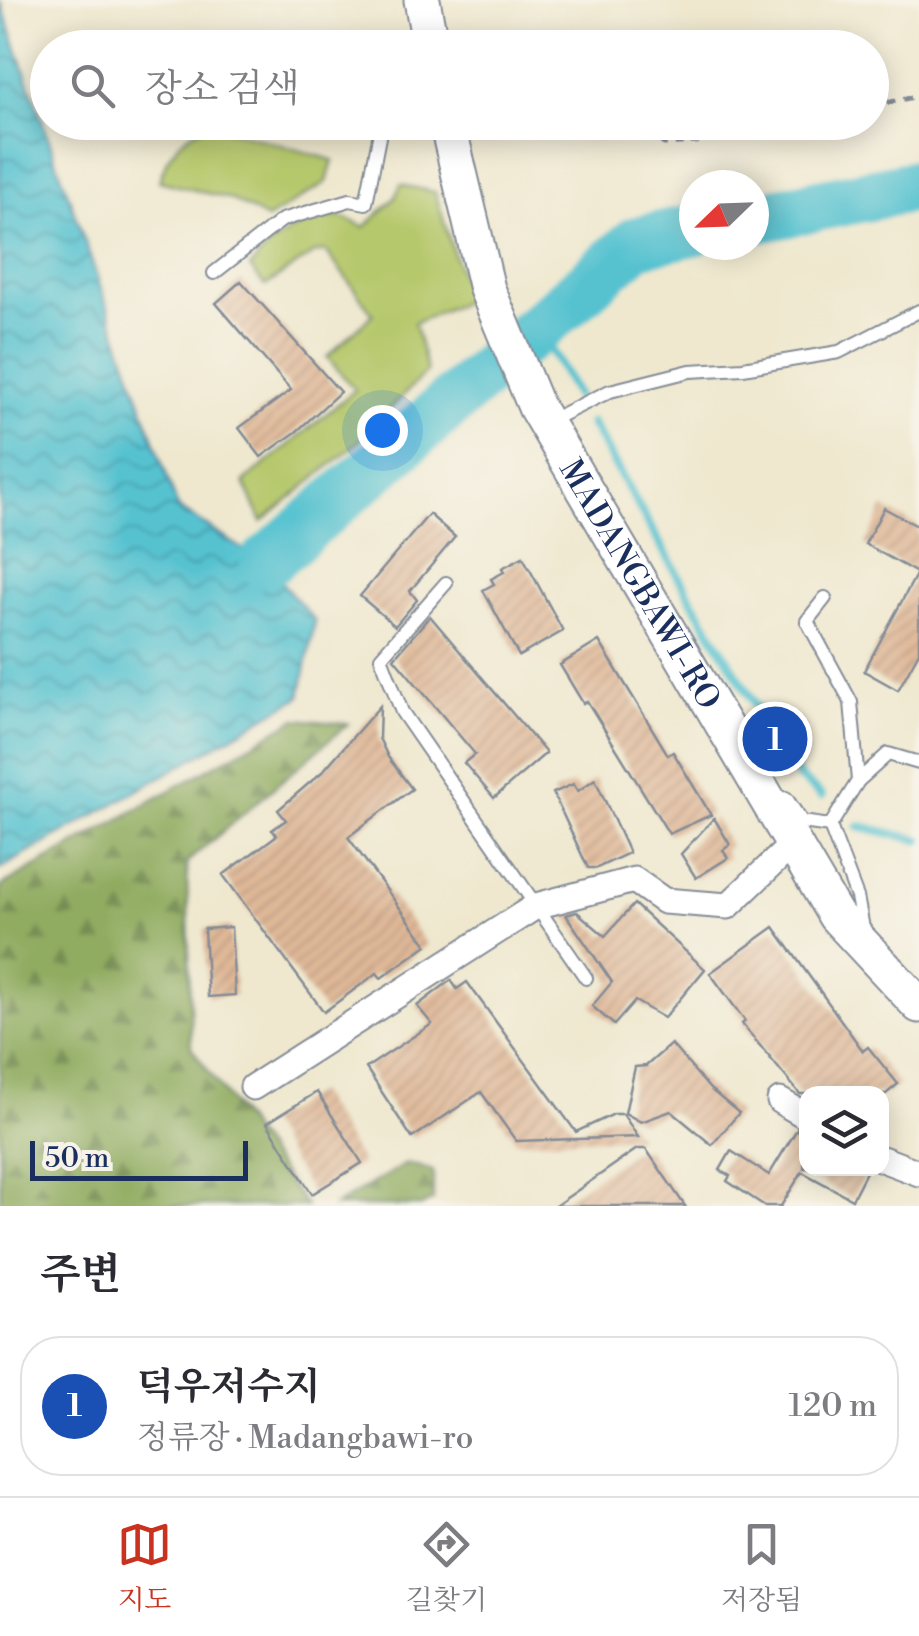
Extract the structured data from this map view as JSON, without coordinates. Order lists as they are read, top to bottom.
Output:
{
  "streets": {
    "main road": ["MADANGBAWI-RO"]
  },
  "scale_bar": "50 m",
  "north": "bottom left",
  "page": {
    "search": "장소 검색",
    "pins": "1",
    "scale": "50 m",
    "heading": "주변",
    "list": [
      {
        "mark": "1",
        "name": "덕우저수지",
        "note": "정류장 · Madangbawi-ro",
        "value": "120 m"
      }
    ],
    "nav": ["지도", "길찾기", "저장됨"]
  }
}
